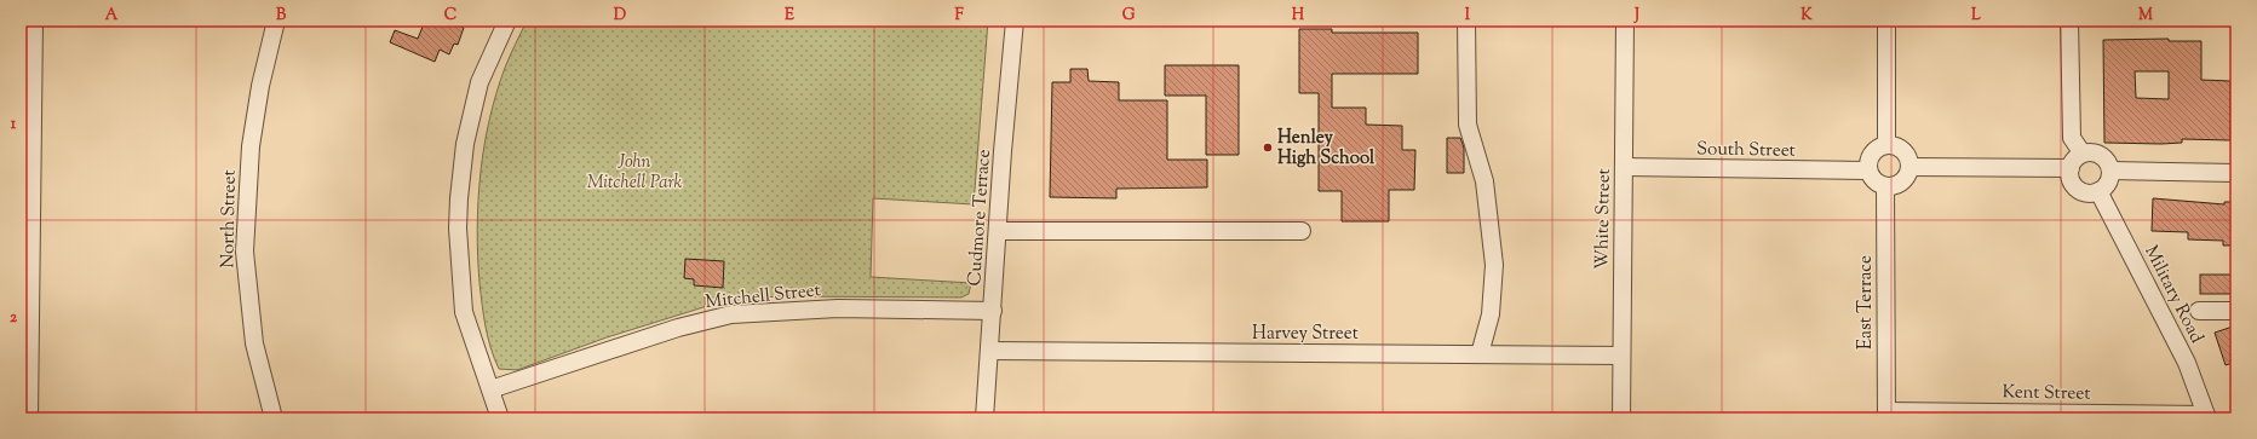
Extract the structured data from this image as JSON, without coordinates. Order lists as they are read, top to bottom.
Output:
{
  "streets": {
    "street": [
      "South Street",
      "Cudmore Terrace",
      "North Street",
      "White Street",
      "Military Road",
      "Mitchell Street",
      "East Terrace",
      "Harvey Street",
      "Kent Street"
    ]
  },
  "crossings": [
    ["South Street", "White Street"],
    ["South Street", "East Terrace"],
    ["Cudmore Terrace", "Mitchell Street"],
    ["Cudmore Terrace", "Harvey Street"],
    ["White Street", "Harvey Street"],
    ["Military Road", "Kent Street"],
    ["East Terrace", "Kent Street"]
  ],
  "parks": ["John Mitchell Park"],
  "places": ["Henley High School"],
  "grid": {
    "columns": [
      "A",
      "B",
      "C",
      "D",
      "E",
      "F",
      "G",
      "H",
      "I",
      "J",
      "K",
      "L",
      "M"
    ],
    "rows": ["1", "2"]
  }
}
